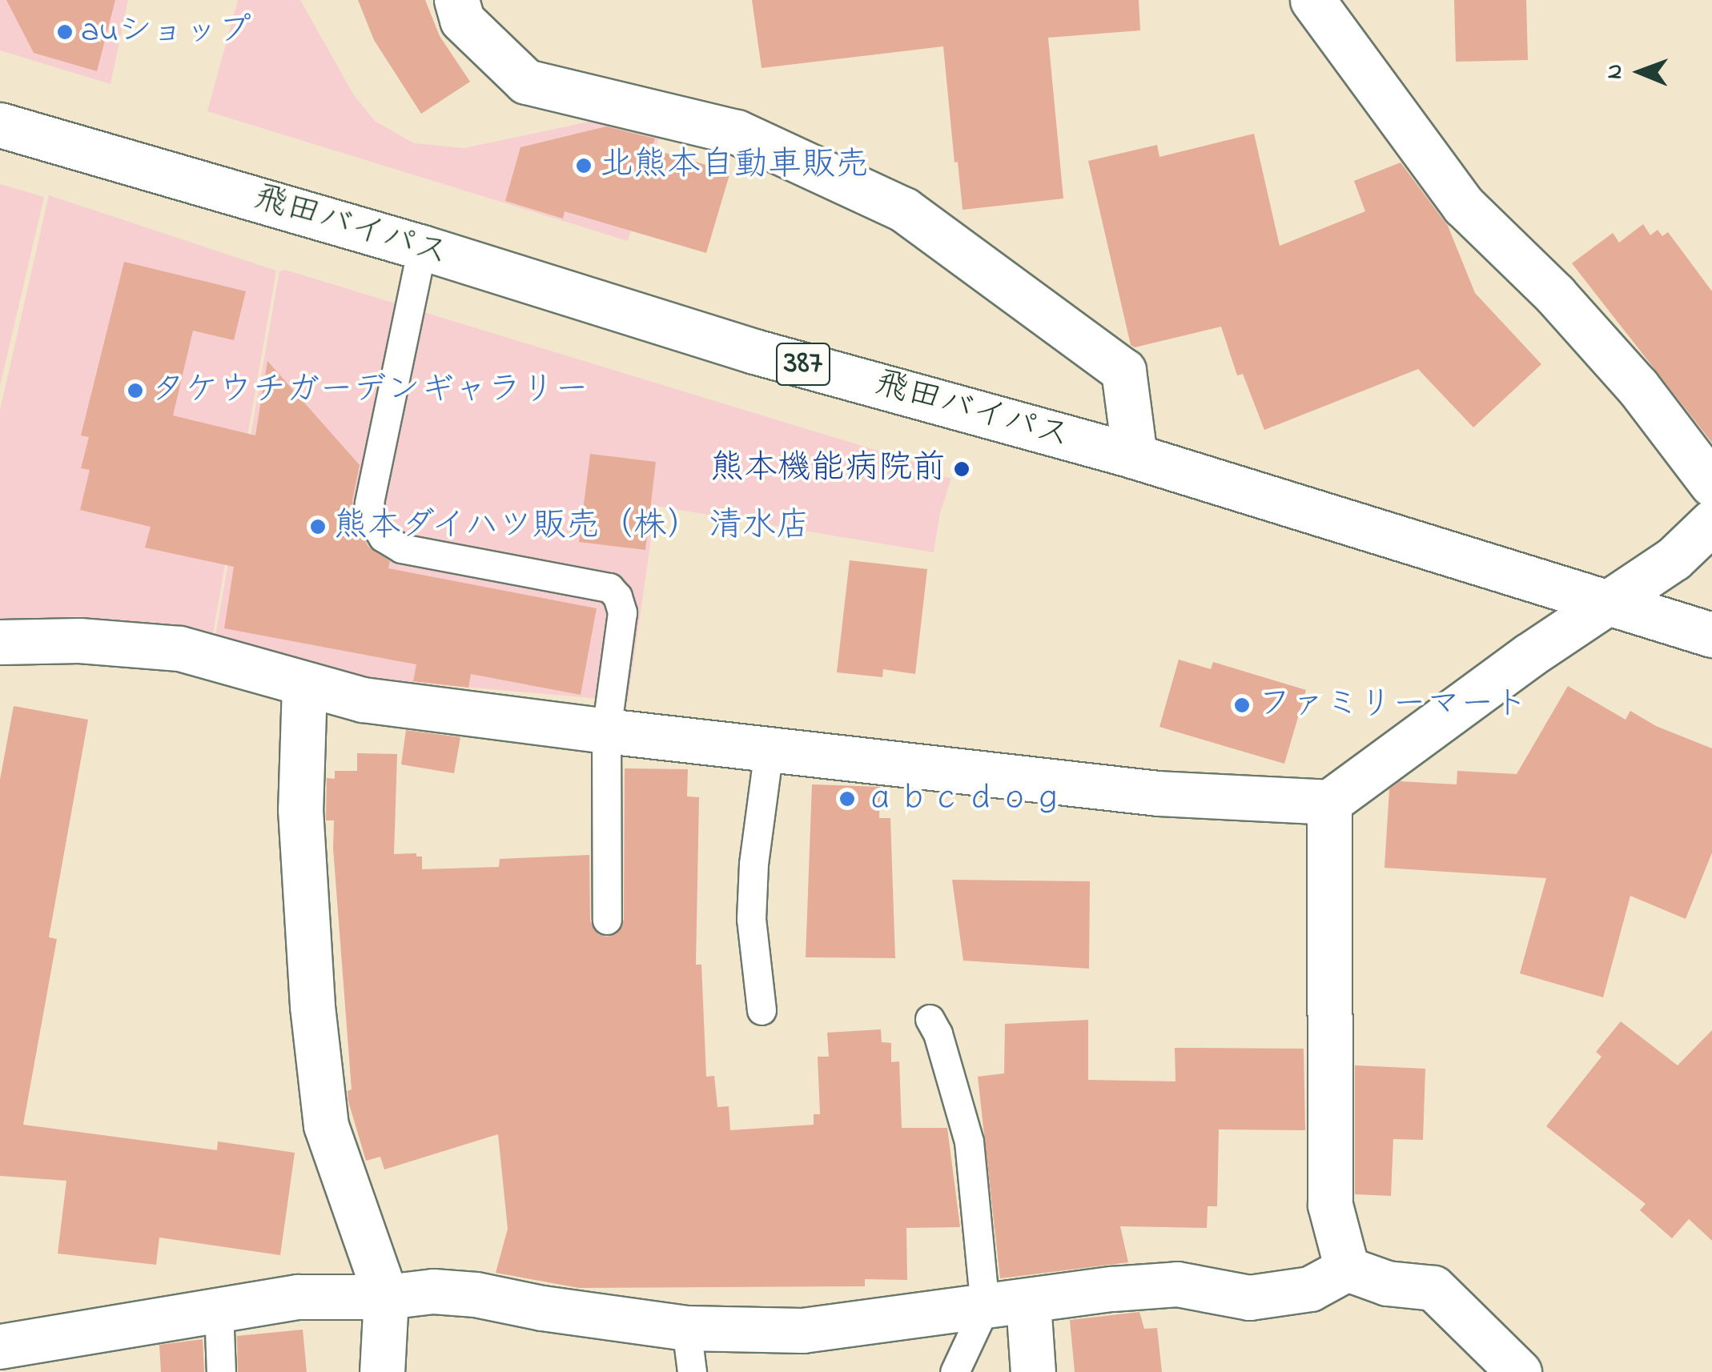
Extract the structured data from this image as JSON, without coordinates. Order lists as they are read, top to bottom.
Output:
{
  "streets": {
    "main road": ["飛田バイパス", "387"]
  },
  "places": [
    "auショップ",
    "北熊本自動車販売",
    "タケウチガーデンギャラリー",
    "熊本機能病院前",
    "熊本ダイハツ販売（株） 清水店",
    "ファミリーマート",
    "ａｂｃｄｏｇ"
  ],
  "north": "left"
}
